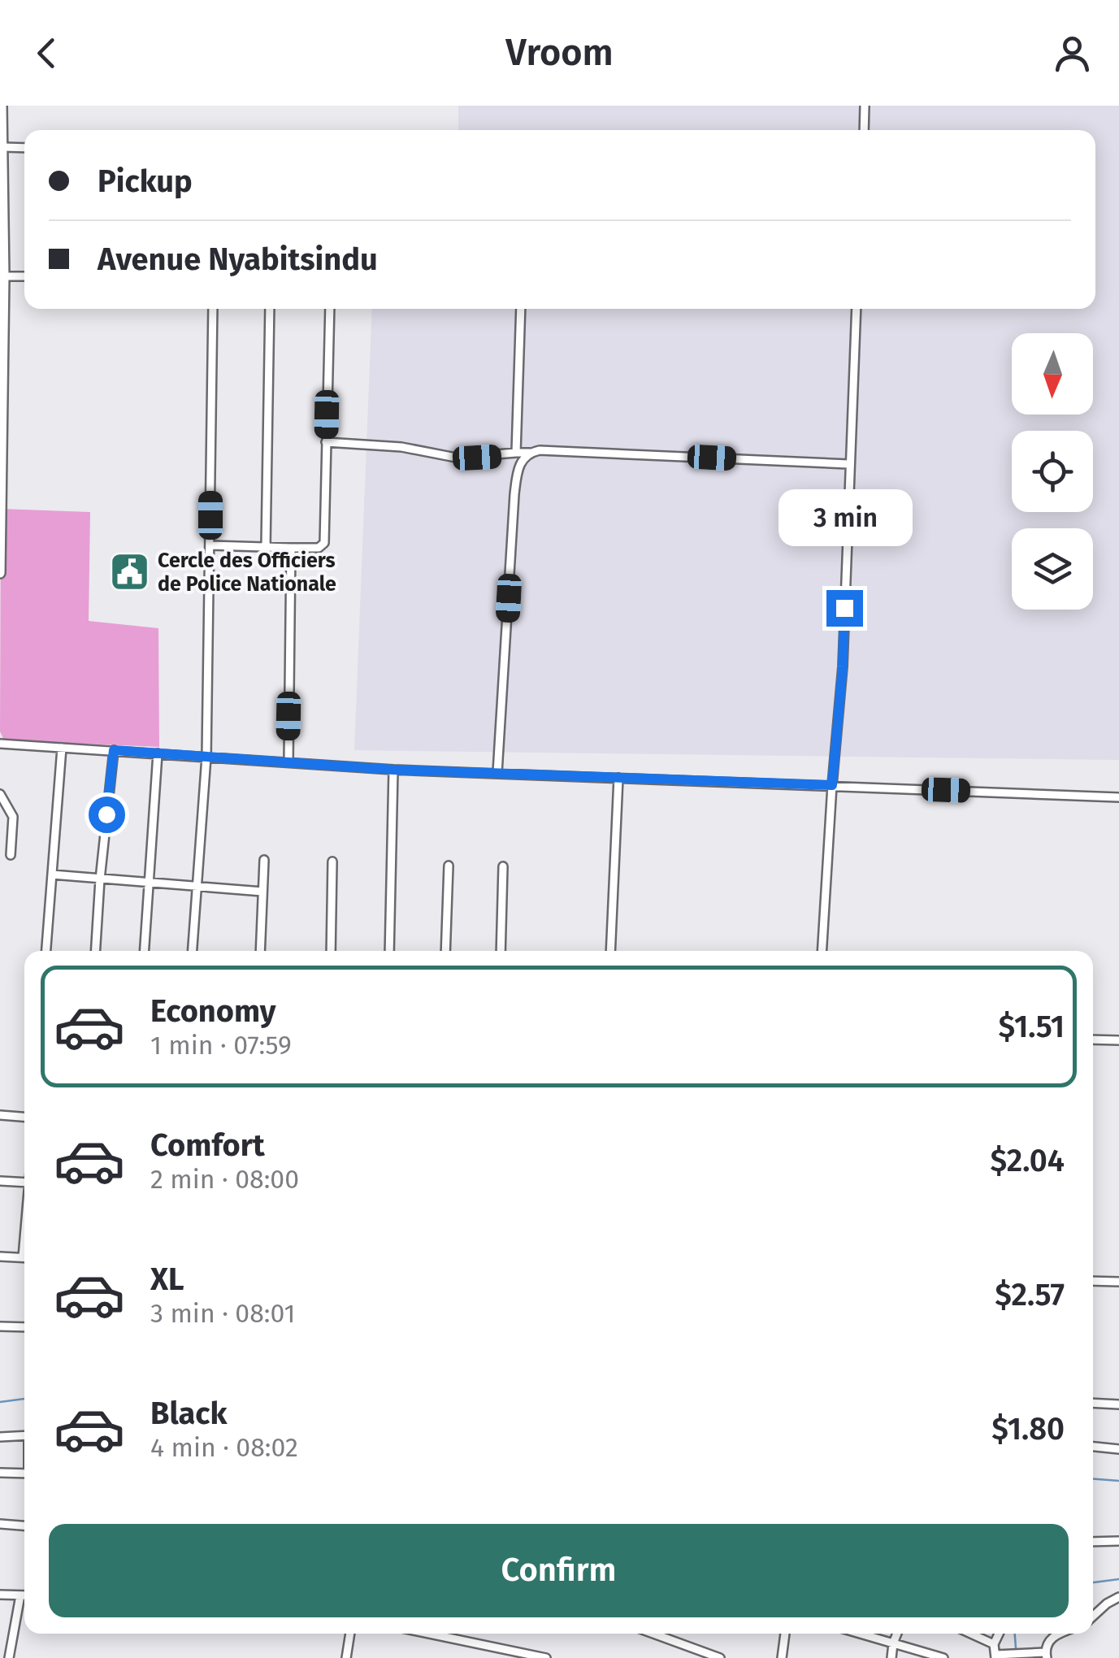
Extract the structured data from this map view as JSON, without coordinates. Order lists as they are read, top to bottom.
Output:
{
  "places": {
    "public building": ["Cercle des Officiers de Police Nationale"]
  },
  "north": "bottom",
  "page": {
    "header": "Vroom",
    "banner": ["Pickup", "Avenue Nyabitsindu"],
    "bubble": "3 min",
    "list": [
      {
        "name": "Economy",
        "note": "1 min · 07:59",
        "value": "$1.51"
      },
      {
        "name": "Comfort",
        "note": "2 min · 08:00",
        "value": "$2.04"
      },
      {
        "name": "XL",
        "note": "3 min · 08:01",
        "value": "$2.57"
      },
      {
        "name": "Black",
        "note": "4 min · 08:02",
        "value": "$1.80"
      }
    ],
    "buttons": "Confirm"
  }
}
